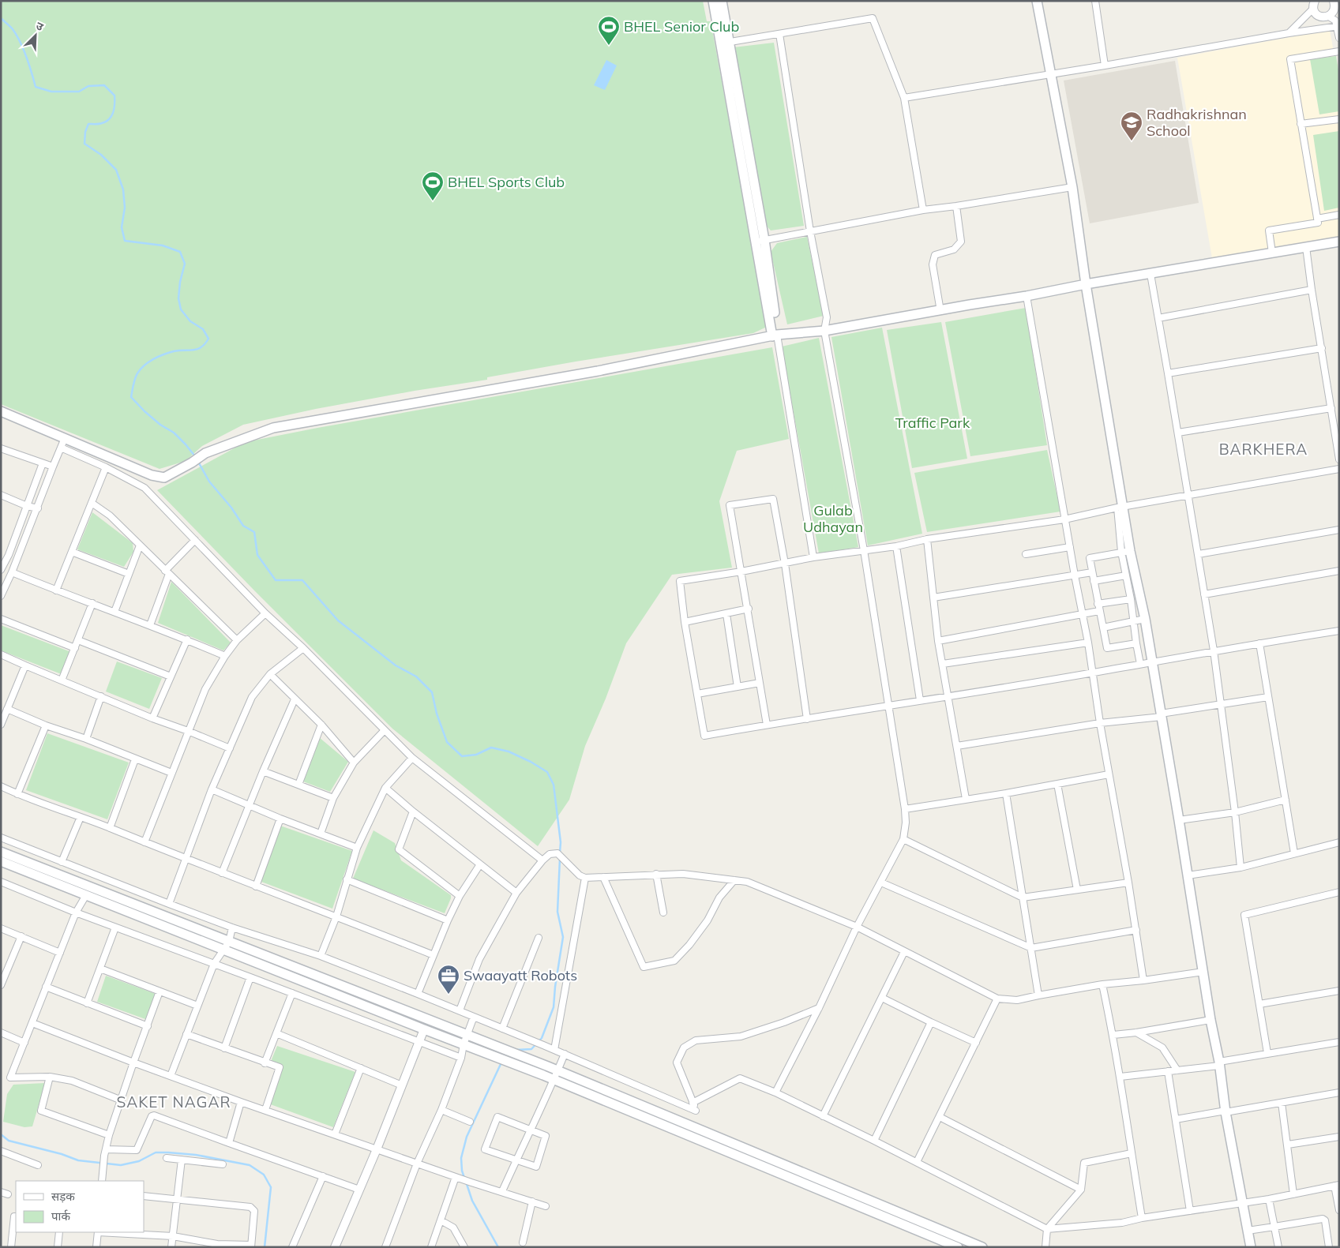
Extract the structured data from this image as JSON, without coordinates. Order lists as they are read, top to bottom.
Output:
{
  "districts": ["BARKHERA", "SAKET NAGAR"],
  "parks": ["Traffic Park", "Gulab Udhayan"],
  "places": {
    "sports": ["BHEL Senior Club", "BHEL Sports Club"],
    "school or university": ["Radhakrishnan School"],
    "office": ["Swaayatt Robots"]
  },
  "legend": ["सड़क", "पार्क"],
  "north": "top right"
}
